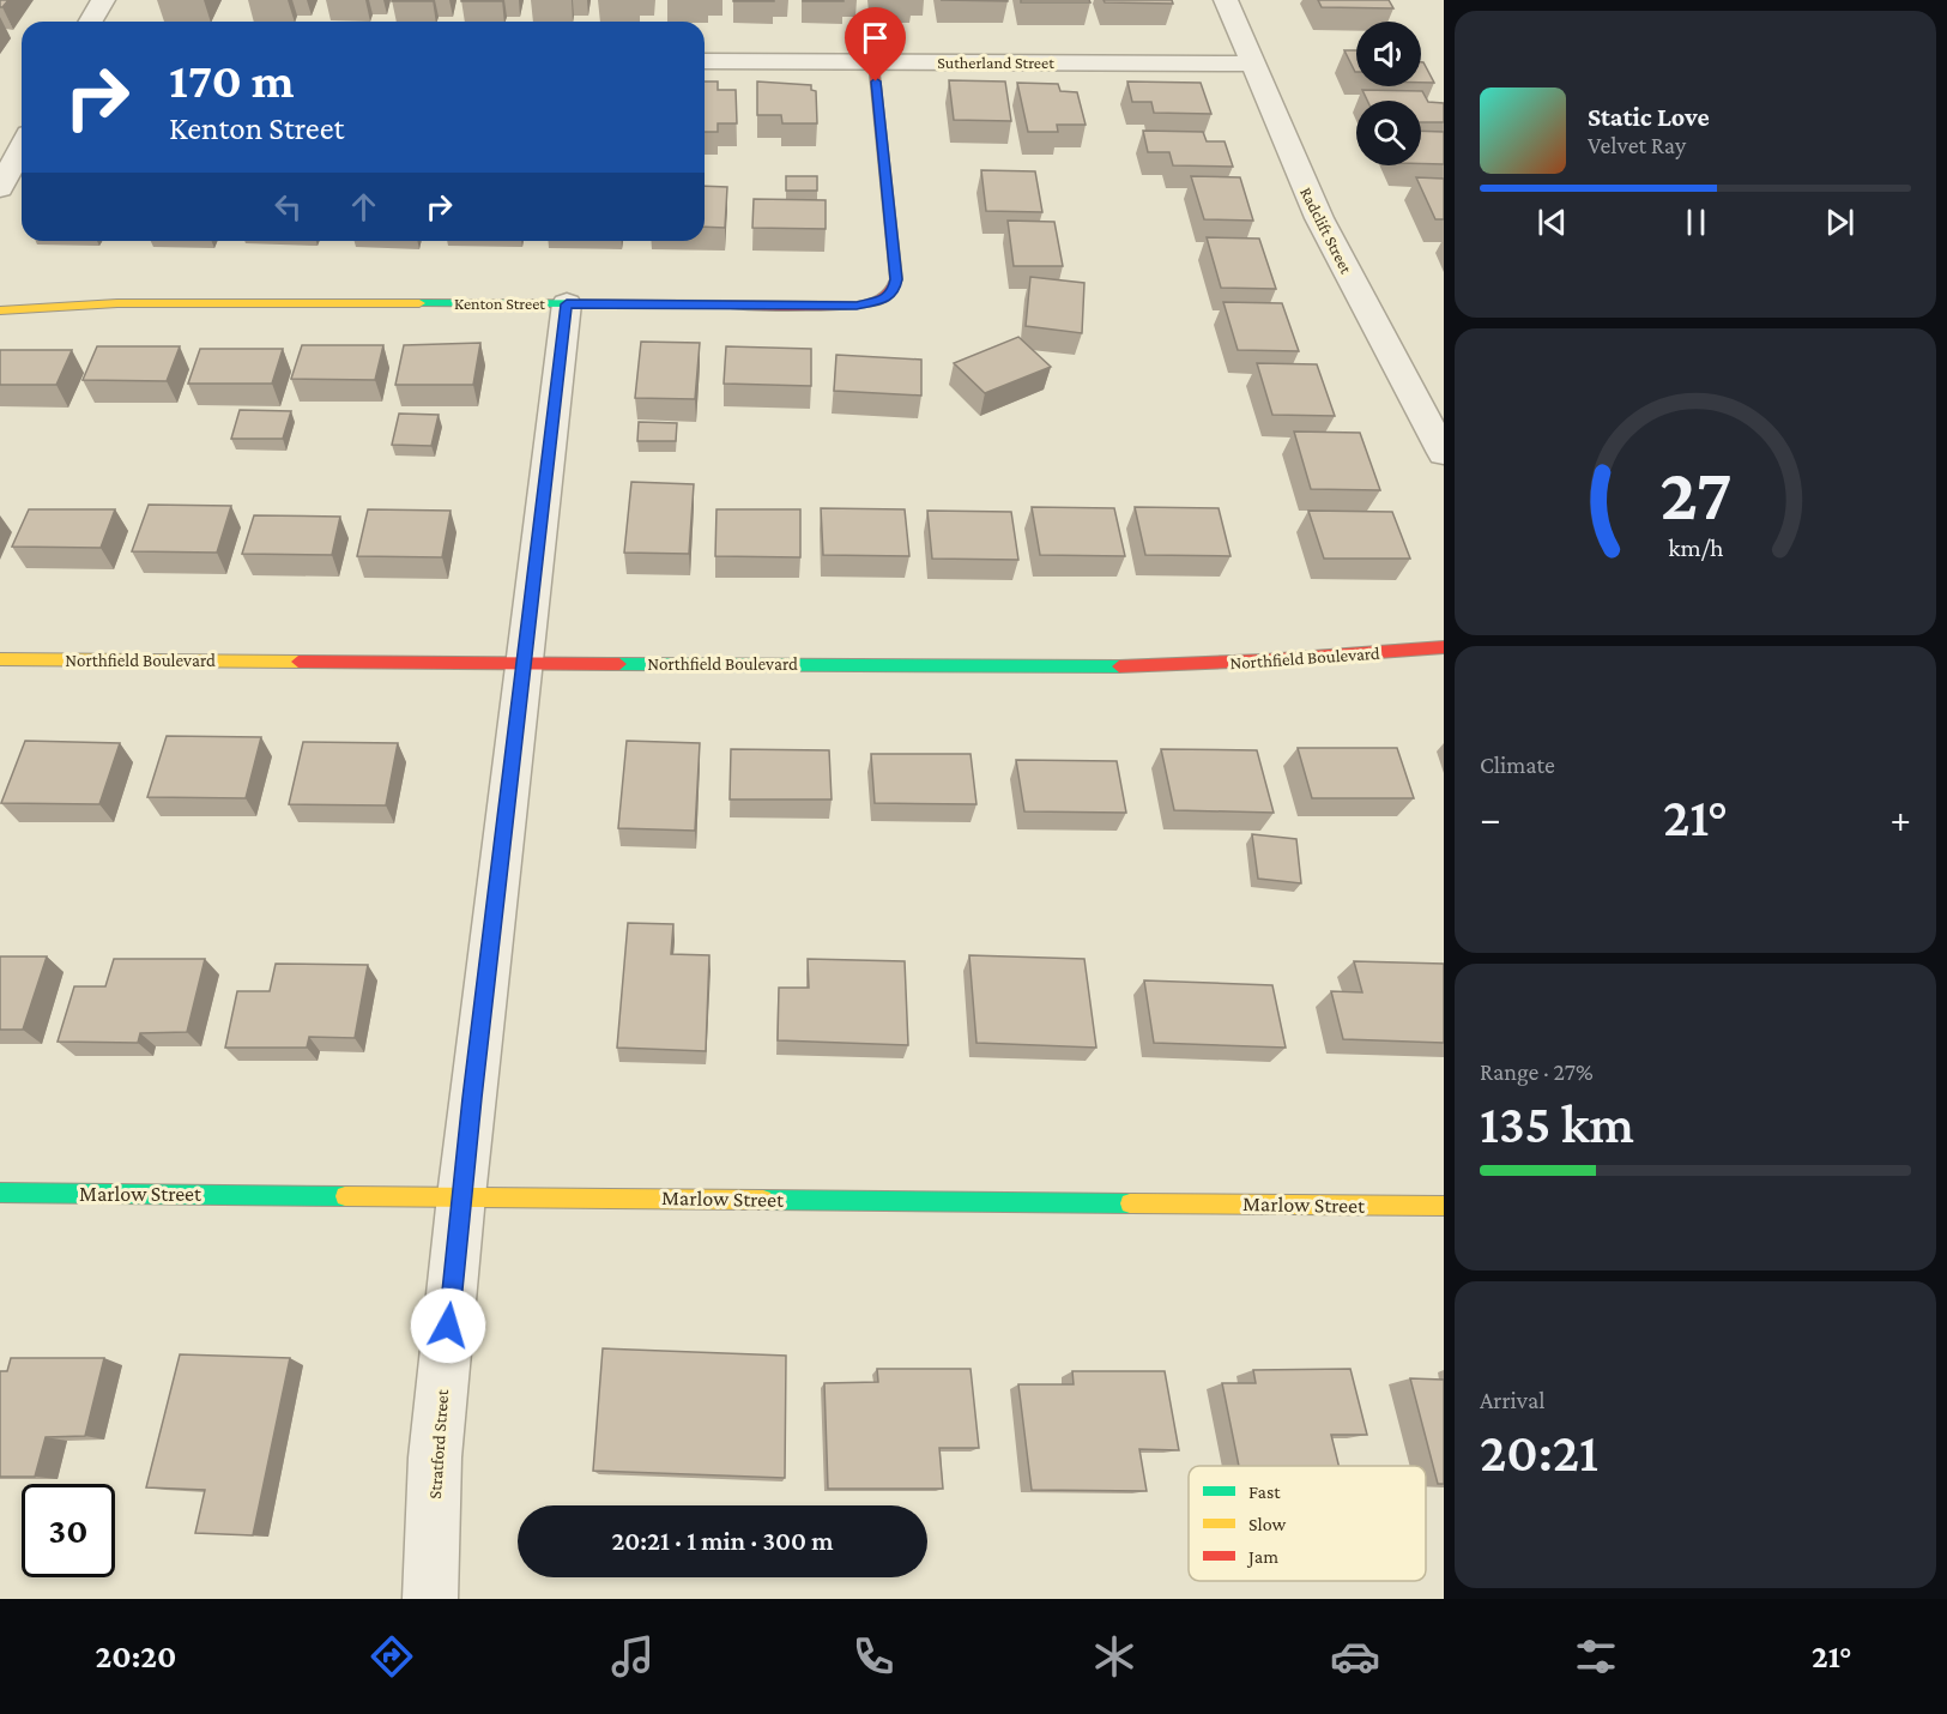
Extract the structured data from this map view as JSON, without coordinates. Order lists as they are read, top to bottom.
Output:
{
  "streets": {
    "street": [
      "Sutherland Street",
      "Radclift Street",
      "Kenton Street",
      "Northfield Boulevard",
      "Marlow Street",
      "Stratford Street"
    ]
  },
  "crossings": [
    ["Sutherland Street", "Radclift Street"],
    ["Sutherland Street", "Kenton Street"],
    ["Kenton Street", "Stratford Street"],
    ["Northfield Boulevard", "Stratford Street"],
    ["Marlow Street", "Stratford Street"]
  ],
  "legend": ["Fast", "Slow", "Jam"],
  "page": {
    "turn": ["170 m", "Kenton Street"],
    "song": ["Static Love", "Velvet Ray"],
    "tile": [
      "Climate",
      ["Range · 27%", "135 km"],
      ["Arrival", "20:21"]
    ],
    "heat": ["−", "21°", "+"],
    "limit": "30",
    "trip": "20:21 · 1 min · 300 m",
    "tabs": ["20:20", "21°"],
    "gauge": ["27", "km/h"]
  }
}
